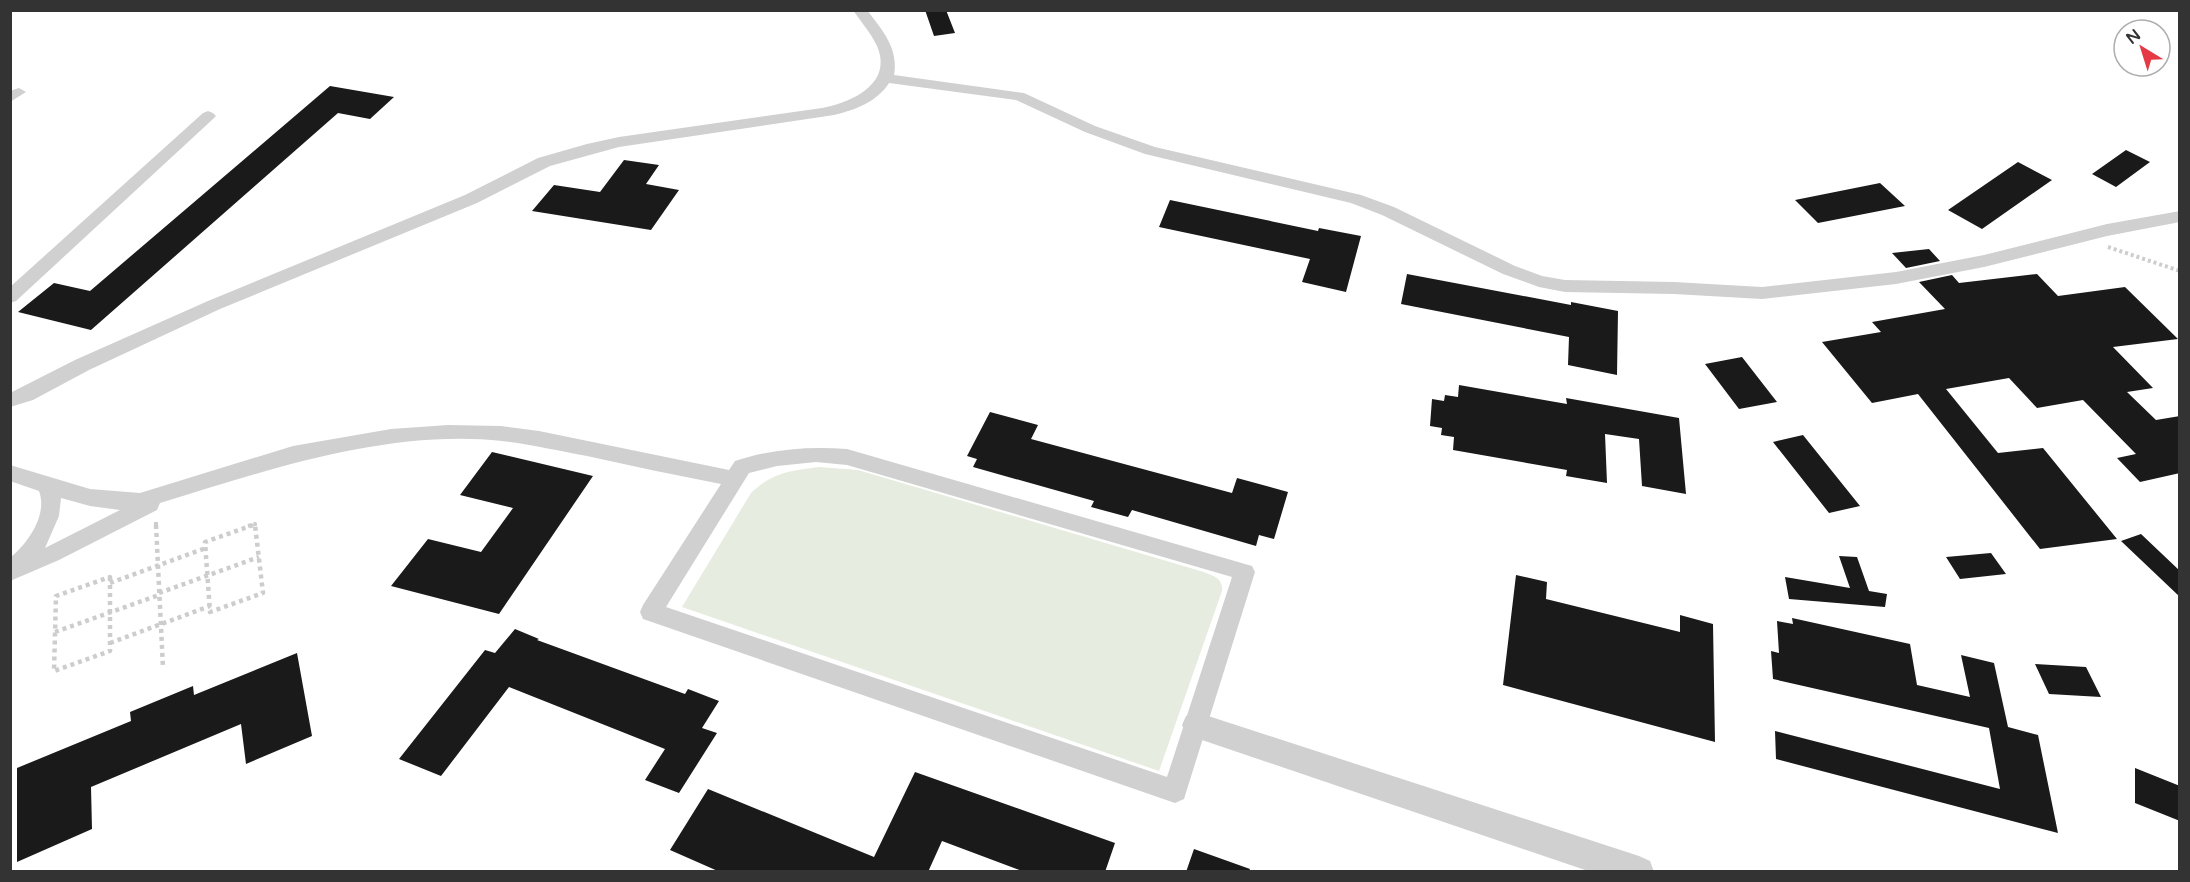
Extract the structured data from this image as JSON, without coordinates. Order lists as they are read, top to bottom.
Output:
{
  "north": "top left"
}
